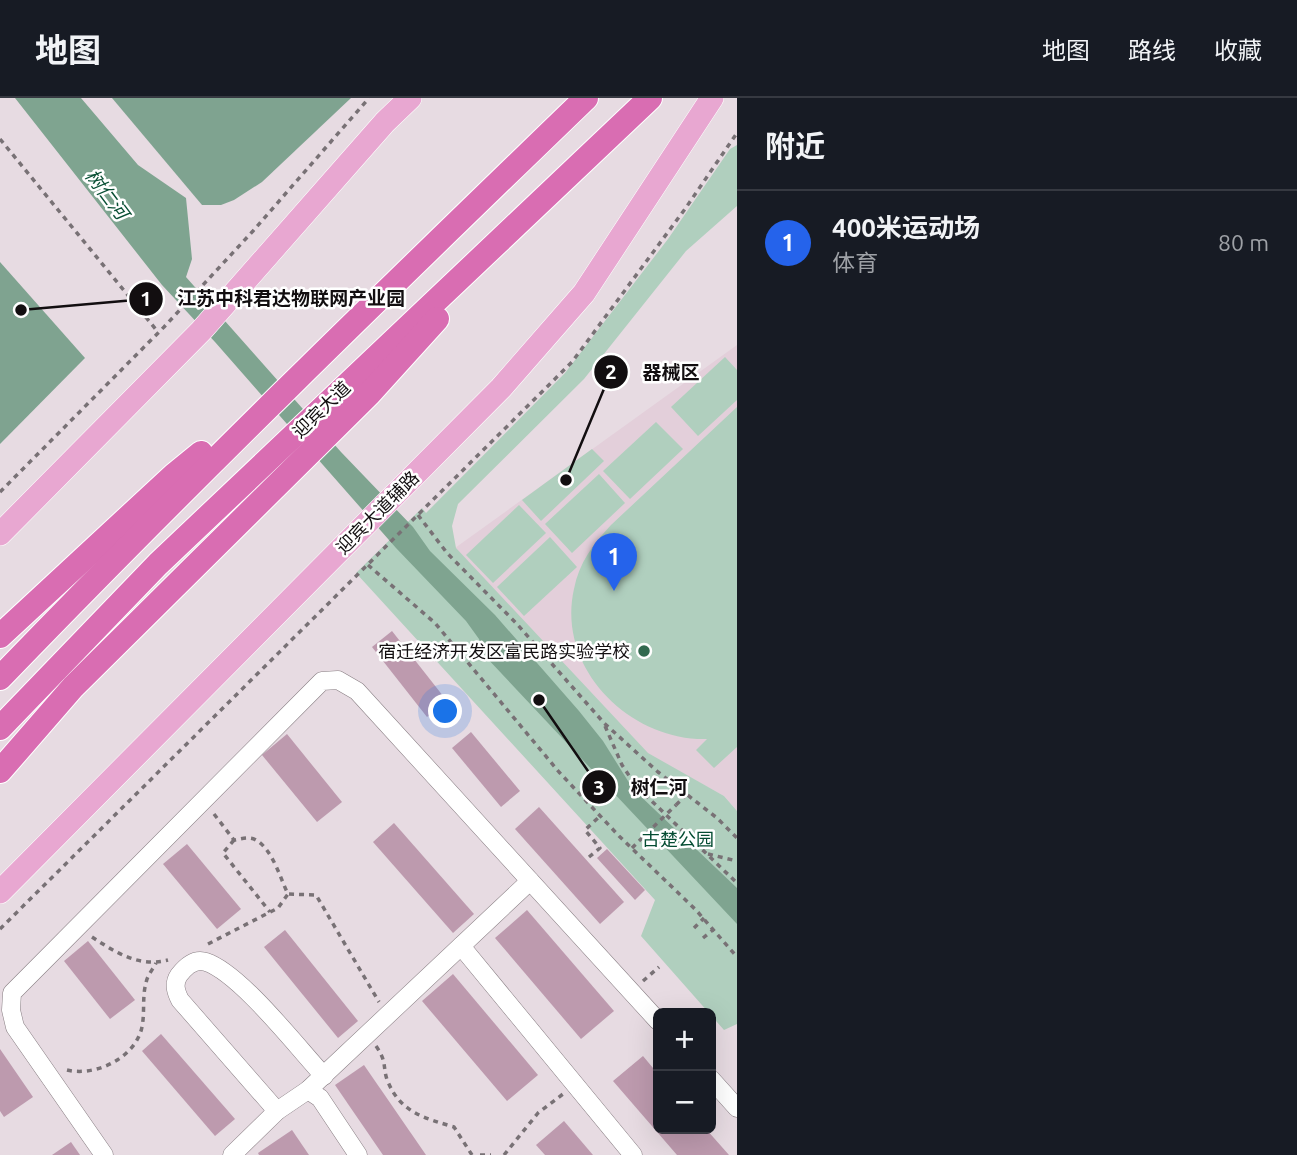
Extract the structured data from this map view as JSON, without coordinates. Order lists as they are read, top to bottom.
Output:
{
  "streets": {
    "highway": ["迎宾大道"],
    "main road": ["迎宾大道辅路"]
  },
  "water": ["树仁河"],
  "parks": ["古楚公园"],
  "places": [
    "江苏中科君达物联网产业园",
    "器械区",
    "宿迁经济开发区富民路实验学校",
    "树仁河"
  ],
  "page": {
    "header": "地图",
    "nav": ["地图", "路线", "收藏"],
    "heading": "附近",
    "list": [
      {
        "mark": "1",
        "name": "400米运动场",
        "note": "体育",
        "value": "80 m"
      }
    ],
    "pins": "1",
    "map_buttons": ["+", "−"]
  }
}
